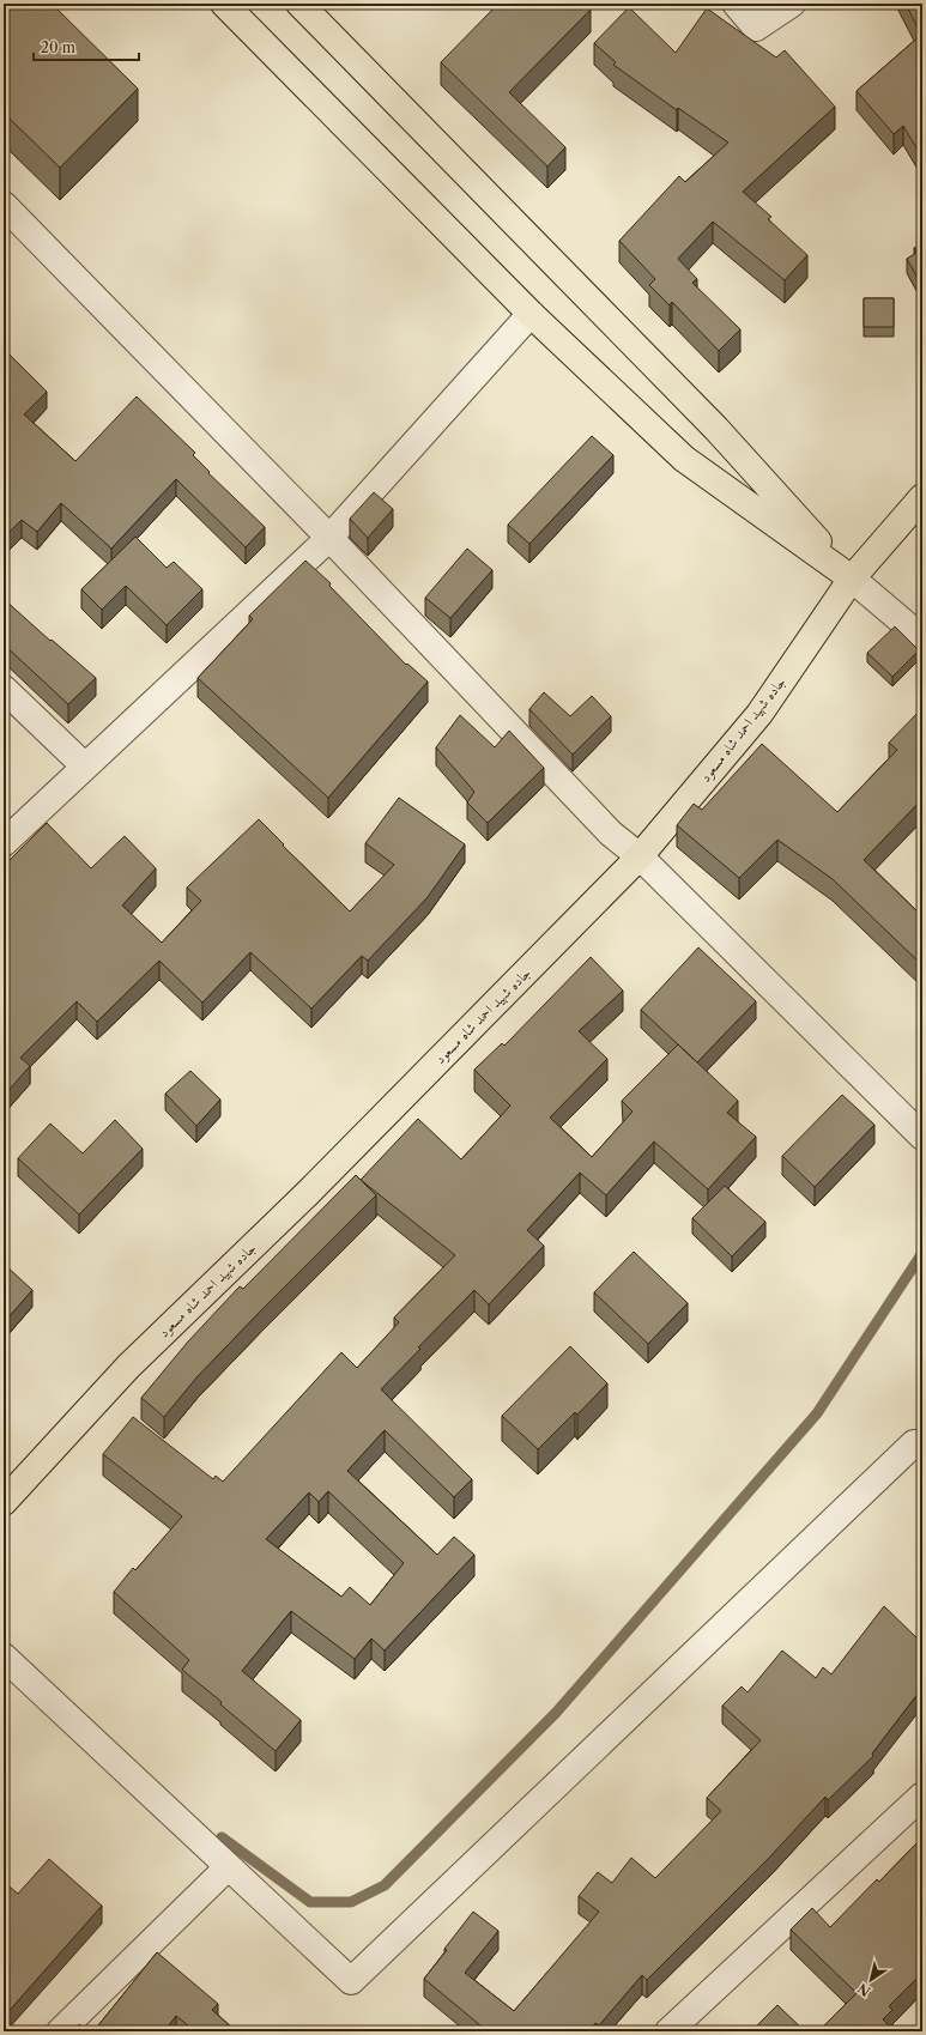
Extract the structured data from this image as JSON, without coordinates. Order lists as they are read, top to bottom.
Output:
{
  "streets": {
    "main road": ["جاده شهيد احمد شاه مسعود"]
  },
  "scale_bar": "20 m",
  "north": "bottom left"
}
